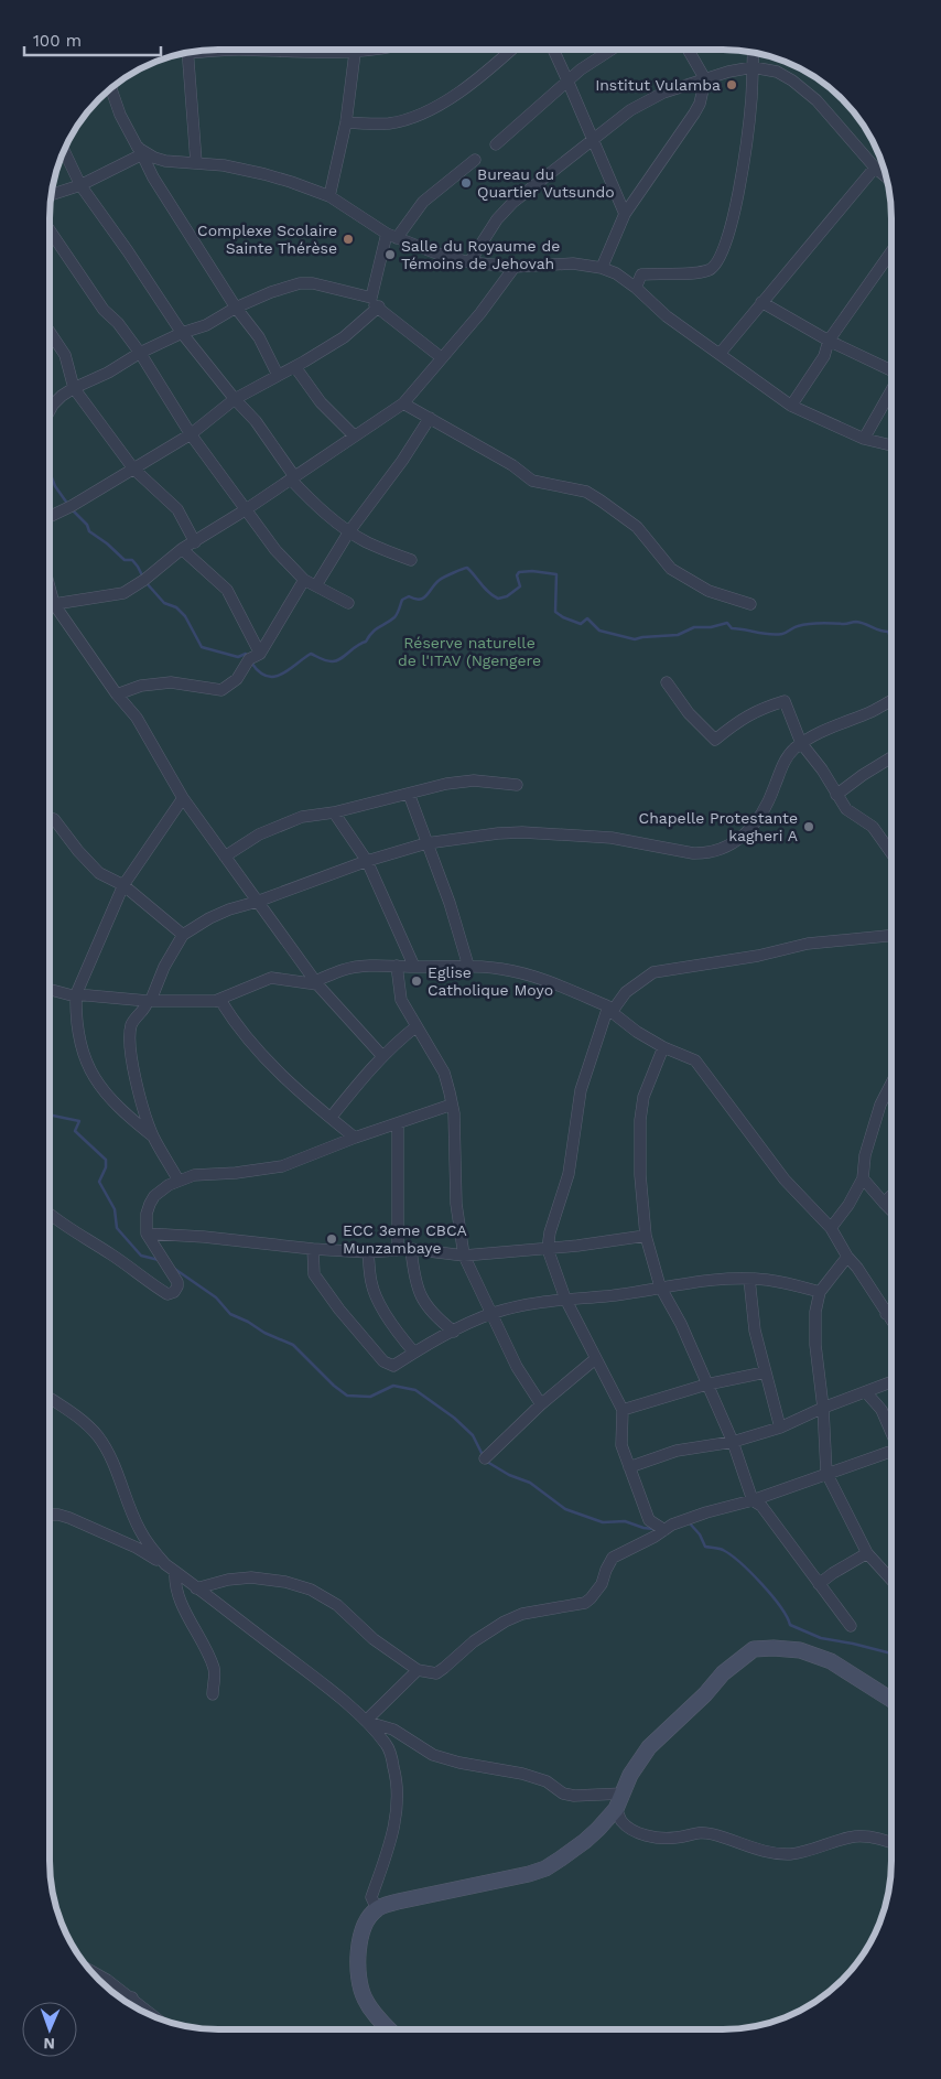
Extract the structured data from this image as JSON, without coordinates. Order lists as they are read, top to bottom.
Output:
{
  "parks": ["Réserve naturelle de l'ITAV (Ngengere"],
  "places": [
    "Institut Vulamba",
    "Bureau du Quartier Vutsundo",
    "Complexe Scolaire Sainte Thérèse",
    "Salle du Royaume de Témoins de Jehovah",
    "Chapelle Protestante kagheri A",
    "Eglise Catholique Moyo",
    "ECC 3eme CBCA Munzambaye"
  ],
  "scale_bar": "100 m",
  "north": "bottom"
}
